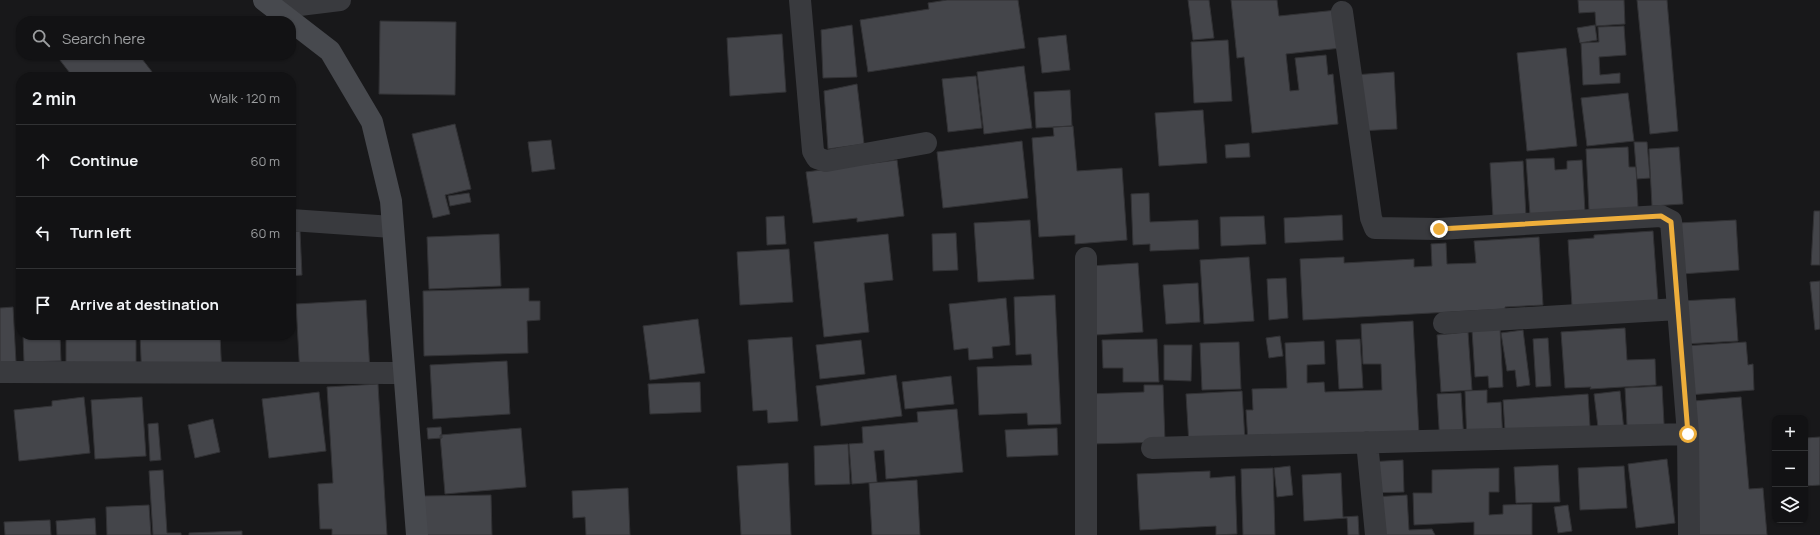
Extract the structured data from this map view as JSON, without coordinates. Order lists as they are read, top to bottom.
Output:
{
  "page": {
    "search": "Search here",
    "heading": ["2 min", "Walk · 120 m"],
    "list": [
      ["Continue", "60 m"],
      ["Turn left", "60 m"],
      "Arrive at destination"
    ],
    "map_buttons": ["+", "−"]
  }
}
